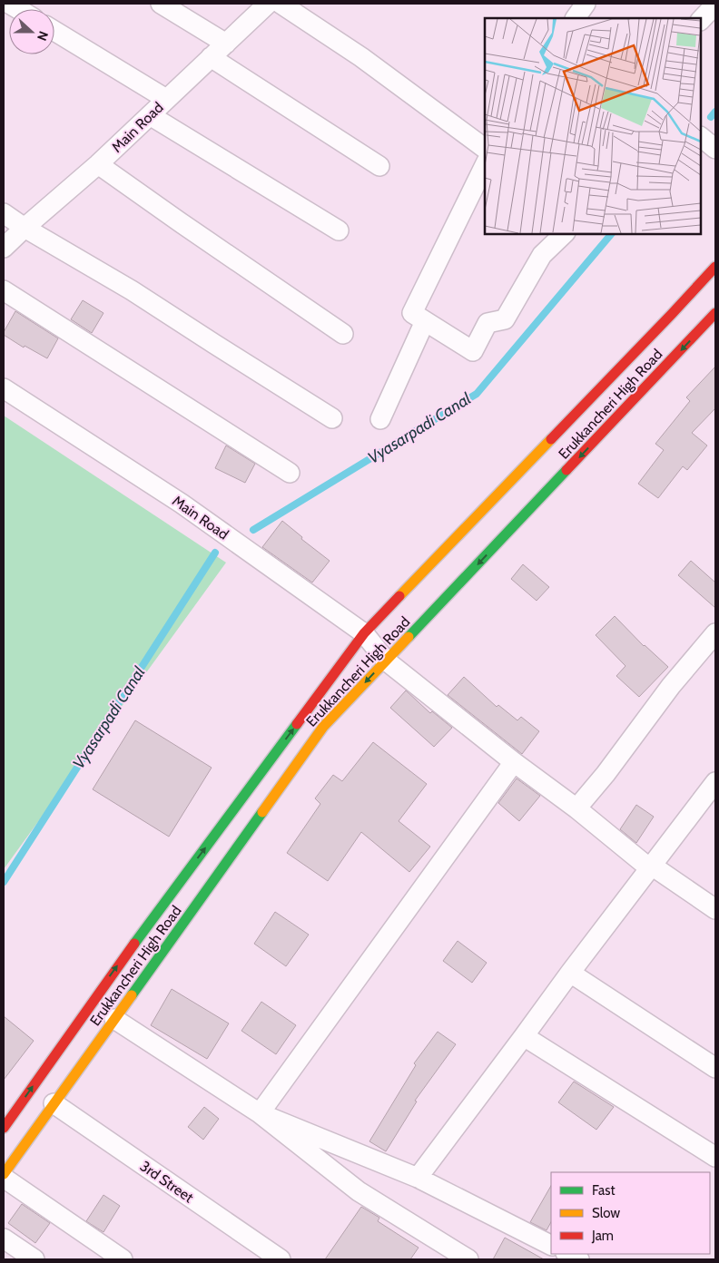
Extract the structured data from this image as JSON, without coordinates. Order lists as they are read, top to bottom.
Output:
{
  "streets": {
    "main road": ["Erukkancheri High Road"],
    "street": ["Main Road", "3rd Street"]
  },
  "crossings": [
    ["Main Road", "Erukkancheri High Road"],
    ["Erukkancheri High Road", "3rd Street"]
  ],
  "water": ["Vyasarpadi Canal"],
  "legend": ["Fast", "Slow", "Jam"],
  "north": "right"
}
